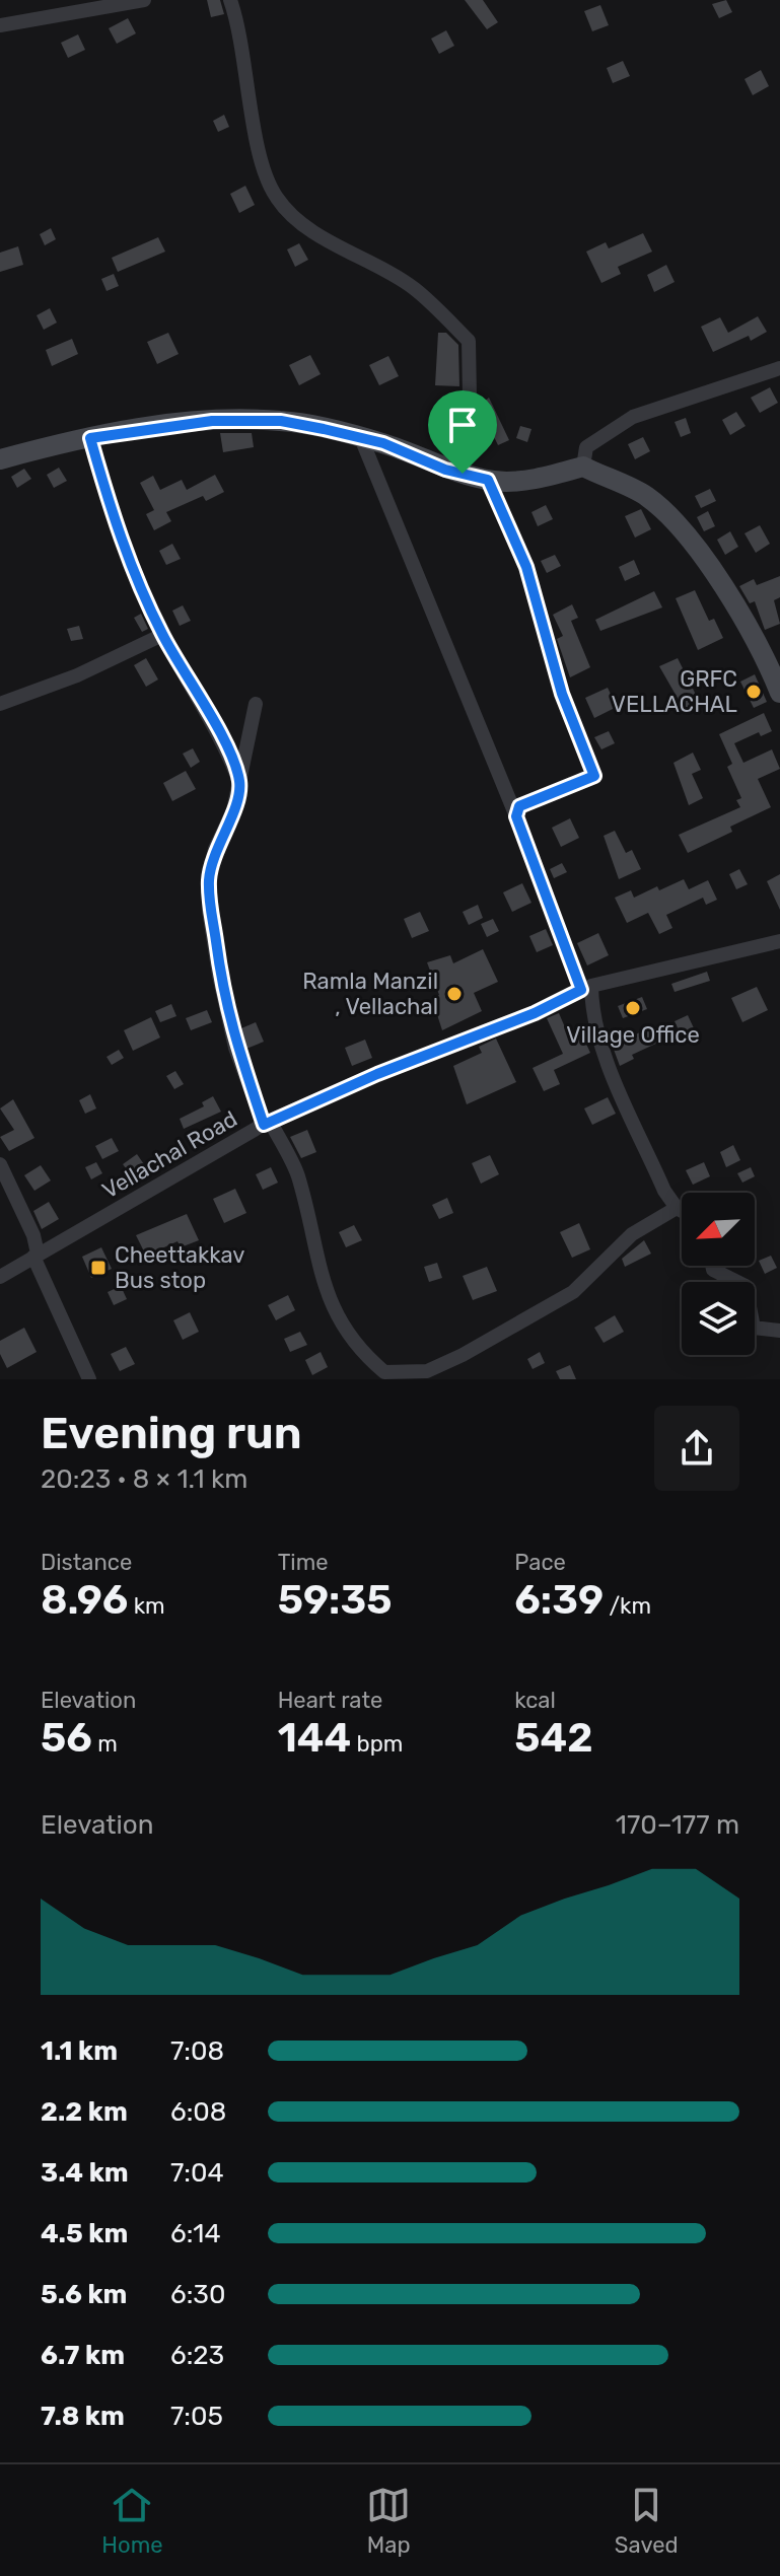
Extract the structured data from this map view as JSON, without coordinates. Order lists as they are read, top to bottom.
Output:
{
  "streets": {
    "street": ["Vellachal Road"]
  },
  "places": {
    "other": ["GRFC VELLACHAL", "Ramla Manzil , Vellachal", "Village Office"],
    "transit": ["Cheettakkav Bus stop"]
  },
  "north": "bottom left",
  "page": {
    "heading": ["Evening run", "20:23 · 8 × 1.1 km"],
    "stats": [
      ["Distance", "8.96 km"],
      ["Time", "59:35"],
      ["Pace", "6:39 /km"],
      ["Elevation", "56 m"],
      ["Heart rate", "144 bpm"],
      ["kcal", "542"]
    ],
    "chart": ["Elevation", "170–177 m"],
    "list": [
      {
        "name": "1.1 km",
        "note": "7:08"
      },
      {
        "name": "2.2 km",
        "note": "6:08"
      },
      {
        "name": "3.4 km",
        "note": "7:04"
      },
      {
        "name": "4.5 km",
        "note": "6:14"
      },
      {
        "name": "5.6 km",
        "note": "6:30"
      },
      {
        "name": "6.7 km",
        "note": "6:23"
      },
      {
        "name": "7.8 km",
        "note": "7:05"
      }
    ],
    "tabs": ["Home", "Map", "Saved"]
  }
}
